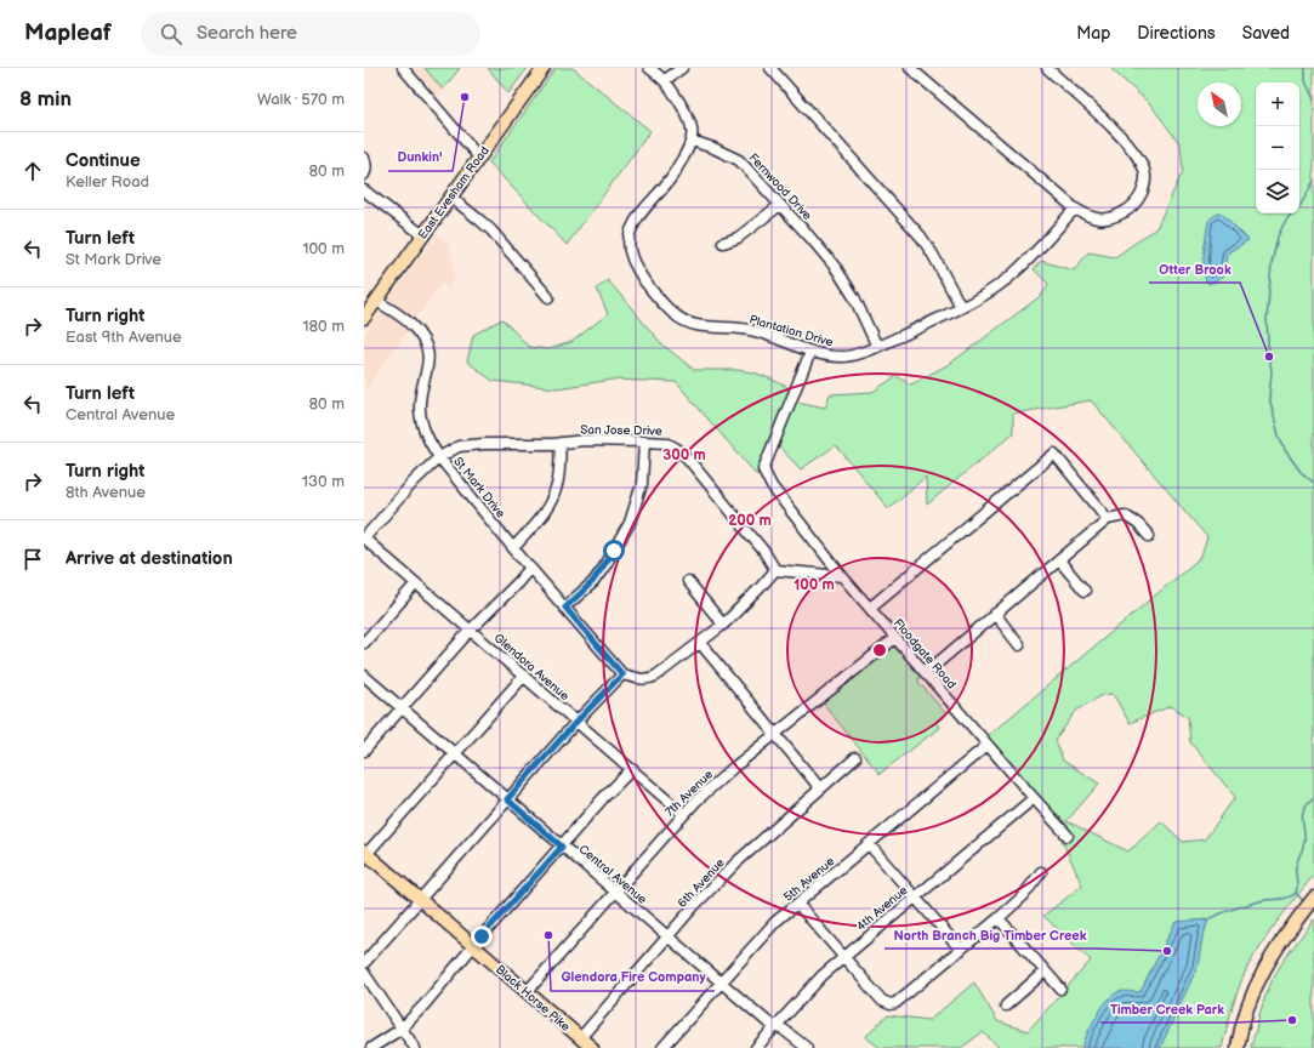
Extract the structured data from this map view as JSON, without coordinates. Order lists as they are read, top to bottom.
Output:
{
  "streets": {
    "main road": ["East Evesham Road", "Black Horse Pike"],
    "street": [
      "Fernwood Drive",
      "Plantation Drive",
      "San Jose Drive",
      "St Mark Drive",
      "Floodgate Road",
      "Glendora Avenue",
      "7th Avenue",
      "Central Avenue",
      "5th Avenue",
      "6th Avenue",
      "4th Avenue"
    ]
  },
  "crossings": [
    ["Fernwood Drive", "Plantation Drive"],
    ["East Evesham Road", "St Mark Drive"],
    ["Plantation Drive", "Floodgate Road"],
    ["San Jose Drive", "St Mark Drive"],
    ["San Jose Drive", "Glendora Avenue"],
    ["Floodgate Road", "7th Avenue"],
    ["Floodgate Road", "5th Avenue"],
    ["Floodgate Road", "4th Avenue"],
    ["Glendora Avenue", "7th Avenue"],
    ["7th Avenue", "Central Avenue"],
    ["7th Avenue", "Black Horse Pike"],
    ["Central Avenue", "5th Avenue"],
    ["Central Avenue", "6th Avenue"],
    ["Central Avenue", "4th Avenue"],
    ["6th Avenue", "Black Horse Pike"]
  ],
  "places": [
    "Dunkin'",
    "Otter Brook",
    "Glendora Fire Company",
    "North Branch Big Timber Creek",
    "Timber Creek Park"
  ],
  "north": "top left",
  "page": {
    "header": "Mapleaf",
    "search": "Search here",
    "nav": ["Map", "Directions", "Saved"],
    "heading": ["8 min", "Walk · 570 m"],
    "map_buttons": ["+", "−"],
    "list": [
      ["Continue", "Keller Road", "80 m"],
      ["Turn left", "St Mark Drive", "100 m"],
      ["Turn right", "East 9th Avenue", "180 m"],
      ["Turn left", "Central Avenue", "80 m"],
      ["Turn right", "8th Avenue", "130 m"],
      "Arrive at destination"
    ]
  },
  "rings": ["300 m", "200 m", "100 m"]
}
